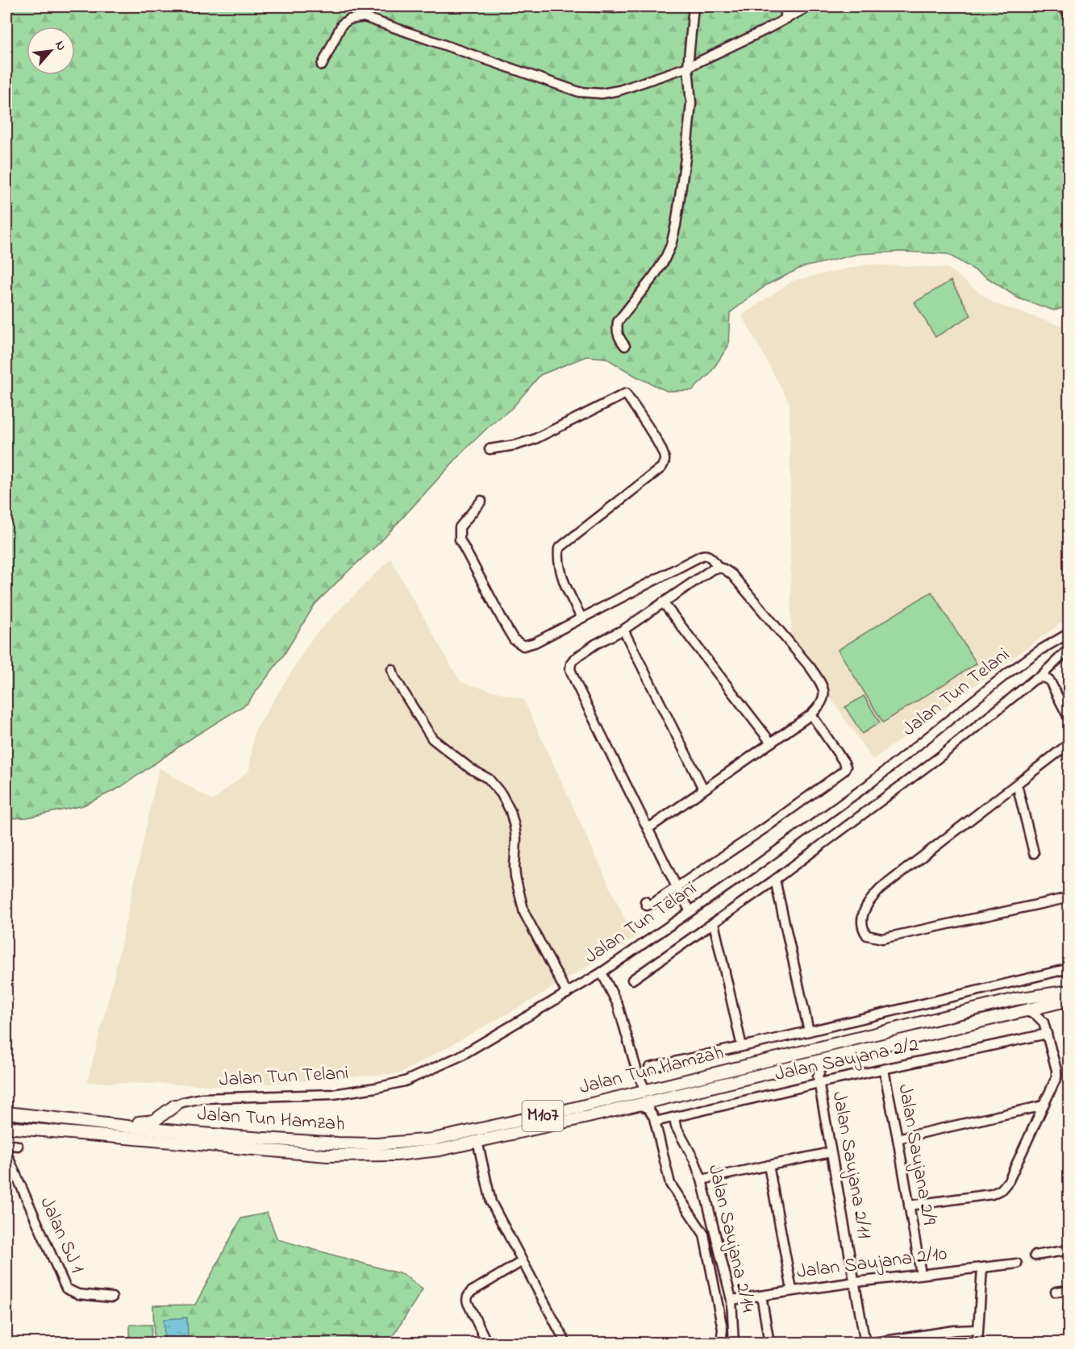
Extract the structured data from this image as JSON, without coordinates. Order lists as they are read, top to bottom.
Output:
{
  "streets": {
    "main road": ["Jalan Tun Hamzah", "M107"],
    "street": [
      "Jalan Tun Telani",
      "Jalan Saujana 2/2",
      "Jalan Saujana 2/9",
      "Jalan Saujana 2/11",
      "Jalan SJ 1",
      "Jalan Saujana 2/14",
      "Jalan Saujana 2/10"
    ]
  },
  "crossings": [
    ["Jalan Saujana 2/2", "Jalan Saujana 2/9"],
    ["Jalan Saujana 2/2", "Jalan Saujana 2/11"],
    ["Jalan Saujana 2/2", "Jalan Saujana 2/14"],
    ["Jalan Saujana 2/9", "Jalan Saujana 2/10"],
    ["Jalan Saujana 2/11", "Jalan Saujana 2/10"],
    ["Jalan Saujana 2/14", "Jalan Saujana 2/10"]
  ],
  "north": "top right"
}
